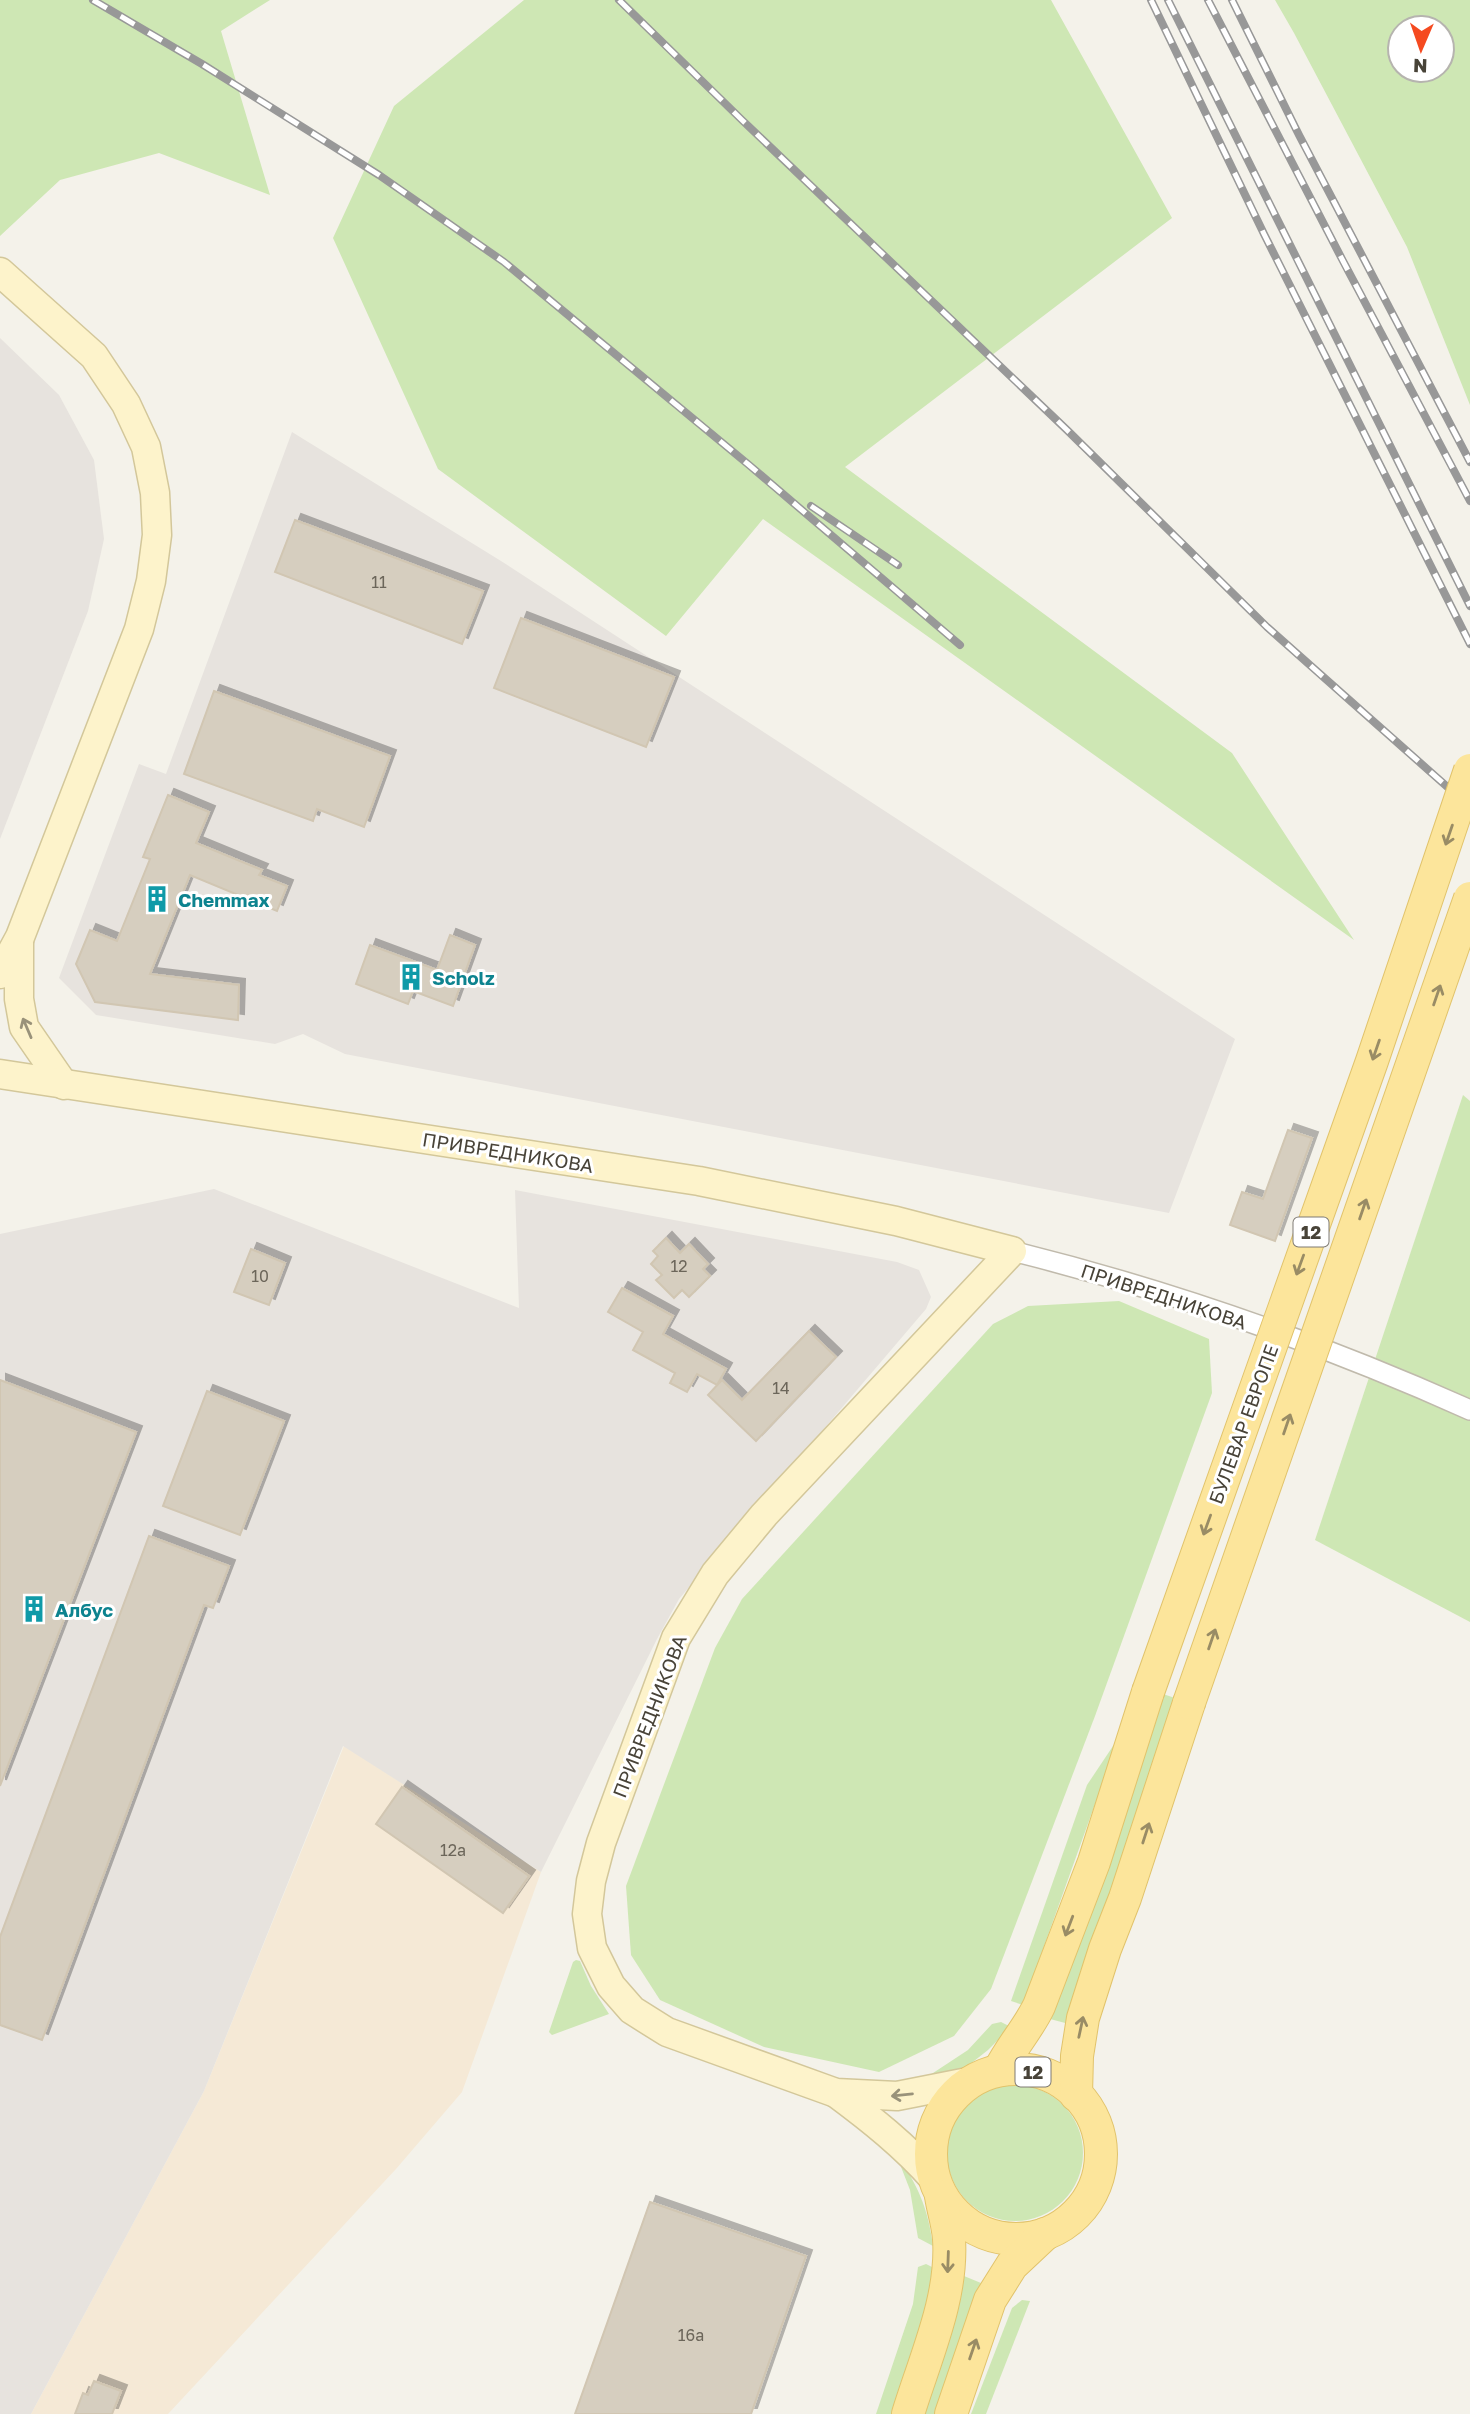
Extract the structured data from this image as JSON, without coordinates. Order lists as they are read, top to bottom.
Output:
{
  "streets": {
    "main road": ["12", "БУЛЕВАР ЕВРОПЕ"],
    "street": ["ПРИВРЕДНИКОВА"]
  },
  "crossings": [
    ["12", "БУЛЕВАР ЕВРОПЕ"]
  ],
  "places": {
    "building": ["Chemmax", "Scholz", "Албус"]
  },
  "house_numbers": [
    "11",
    "12",
    "10",
    "14",
    "12a",
    "16a"
  ],
  "north": "bottom"
}
